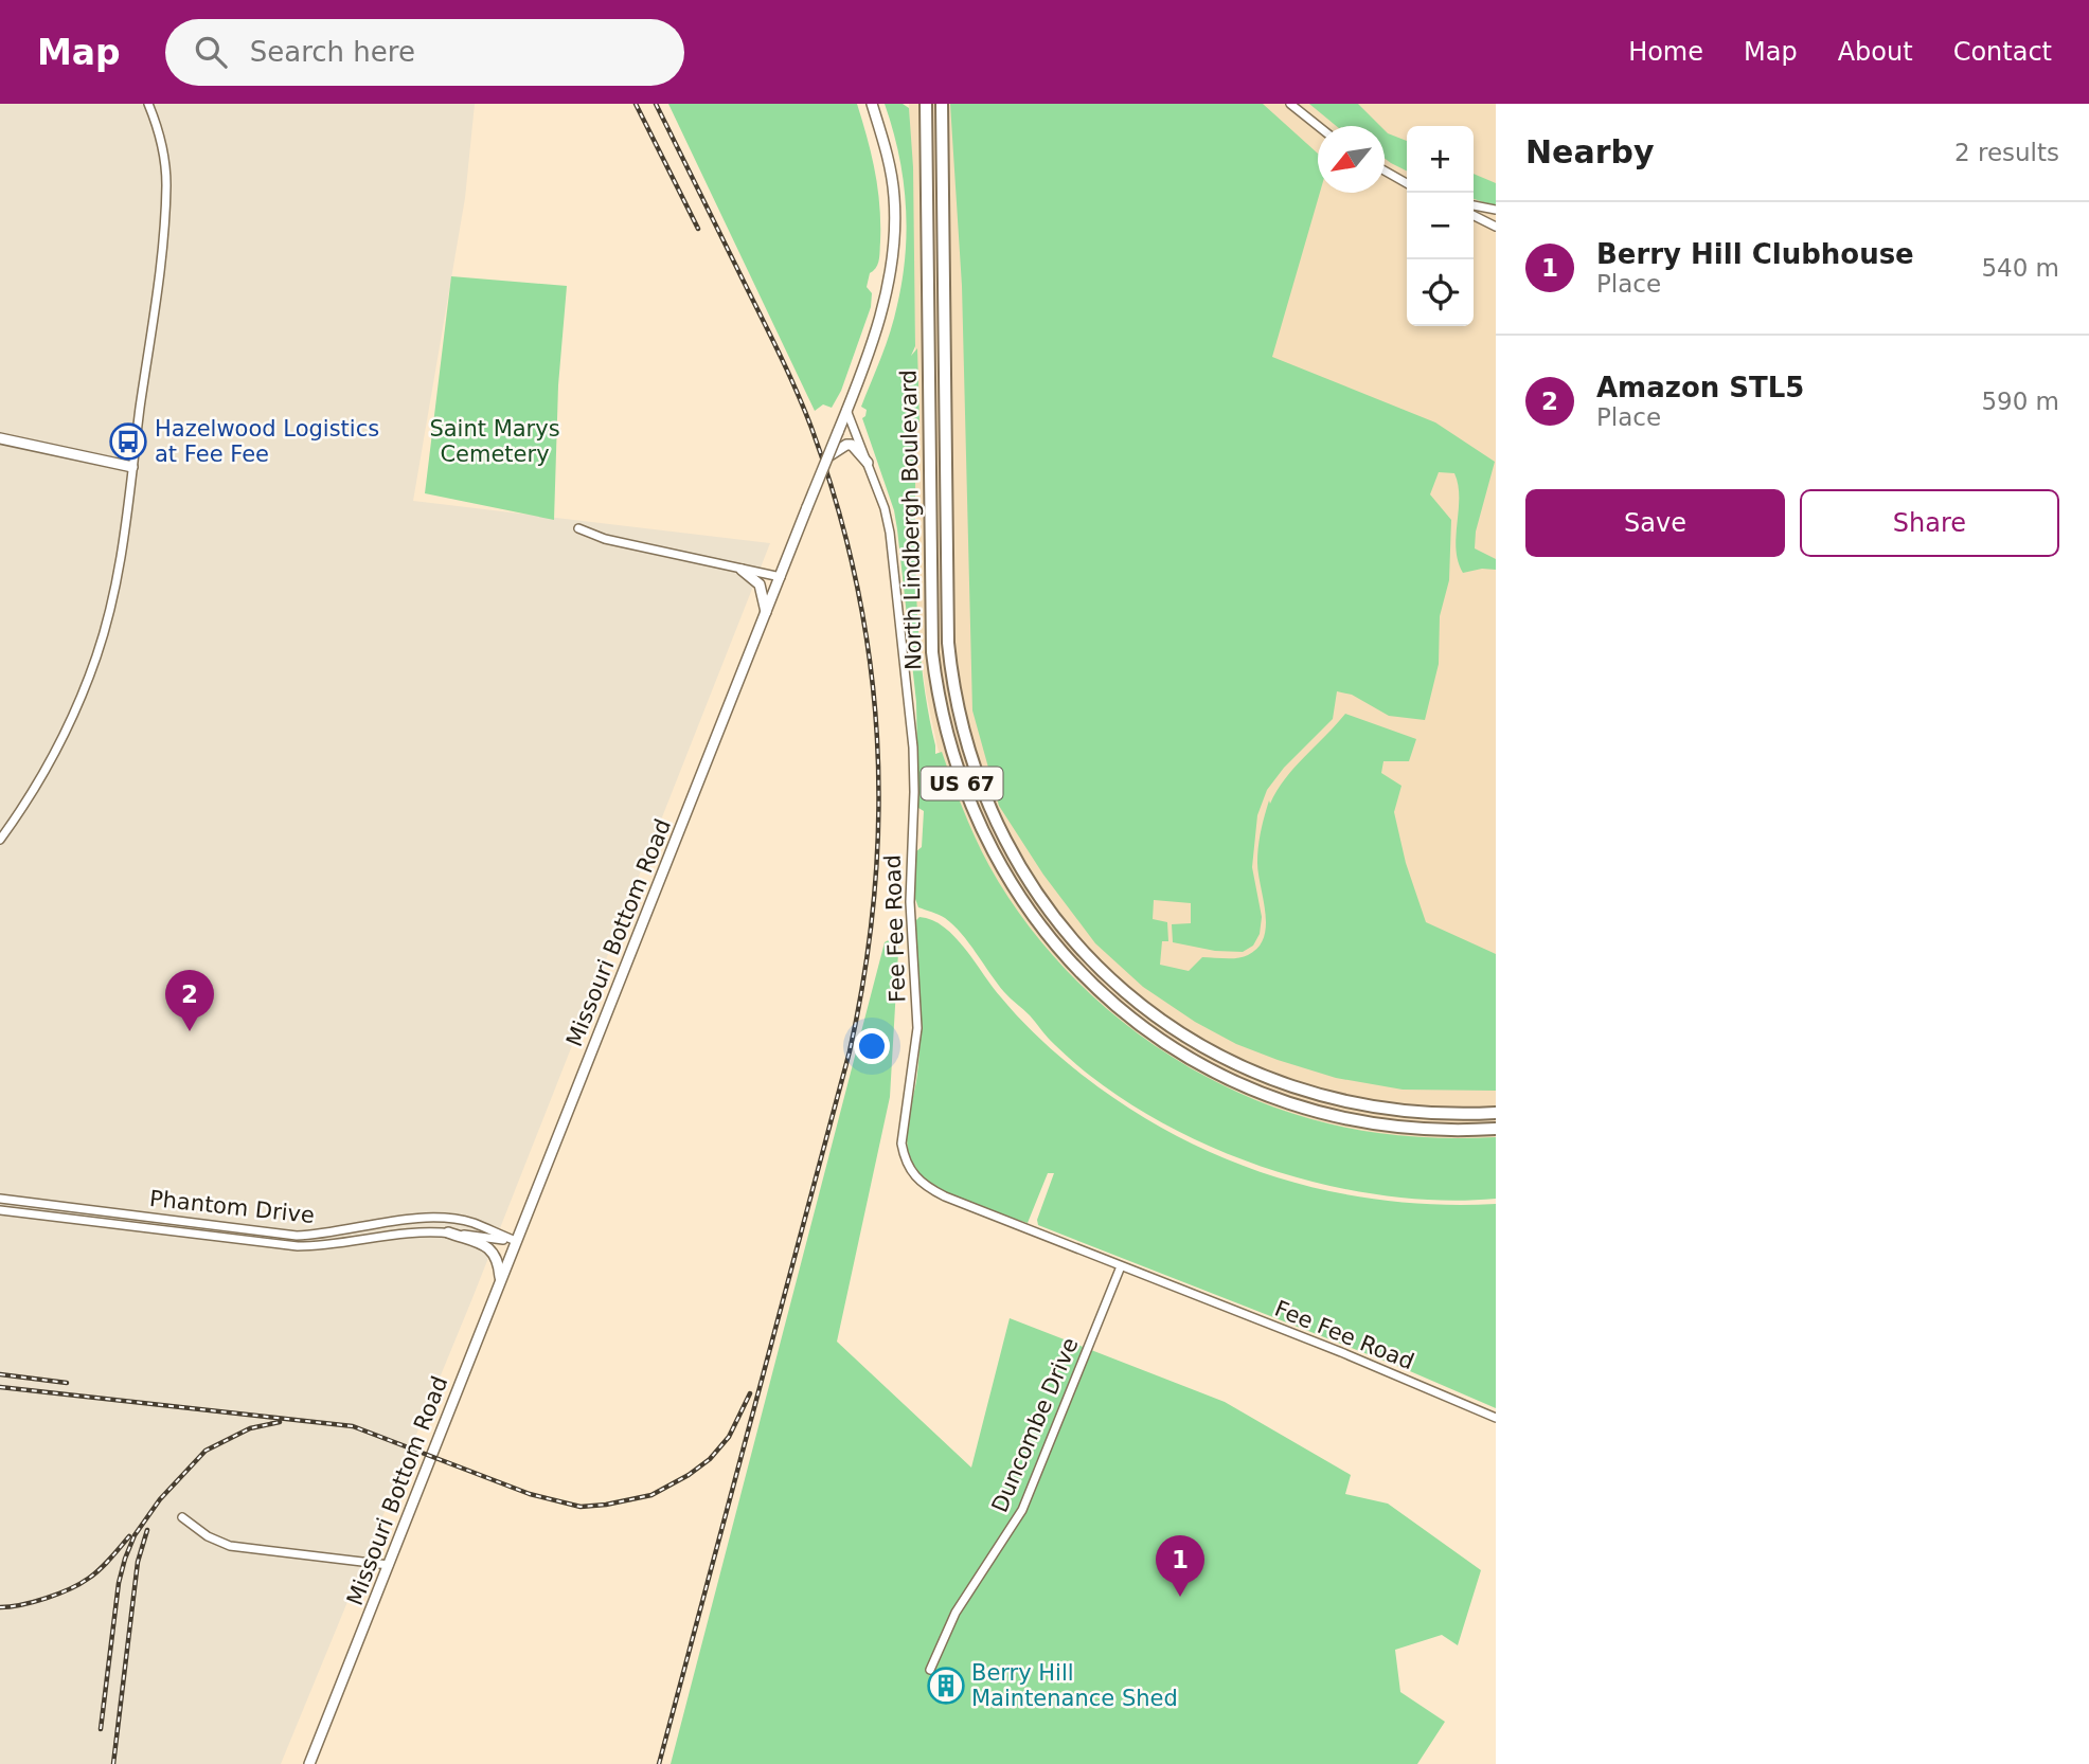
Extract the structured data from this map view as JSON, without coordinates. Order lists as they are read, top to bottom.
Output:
{
  "streets": {
    "highway": ["North Lindbergh Boulevard", "US 67"],
    "street": [
      "Fee Fee Road",
      "Missouri Bottom Road",
      "Phantom Drive",
      "Duncombe Drive"
    ]
  },
  "crossings": [
    ["Fee Fee Road", "Missouri Bottom Road"],
    ["Fee Fee Road", "Duncombe Drive"],
    ["Missouri Bottom Road", "Phantom Drive"]
  ],
  "parks": ["Saint Marys Cemetery"],
  "places": {
    "bus stop": ["Hazelwood Logistics at Fee Fee"],
    "building": ["Berry Hill Maintenance Shed"]
  },
  "north": "bottom left",
  "page": {
    "header": "Map",
    "search": "Search here",
    "nav": [
      "Home",
      "Map",
      "About",
      "Contact"
    ],
    "heading": ["Nearby", "2 results"],
    "map_buttons": ["+", "−"],
    "list": [
      {
        "mark": "1",
        "name": "Berry Hill Clubhouse",
        "note": "Place",
        "value": "540 m"
      },
      {
        "mark": "2",
        "name": "Amazon STL5",
        "note": "Place",
        "value": "590 m"
      }
    ],
    "buttons": ["Save", "Share"],
    "pins": ["2", "1"]
  }
}
